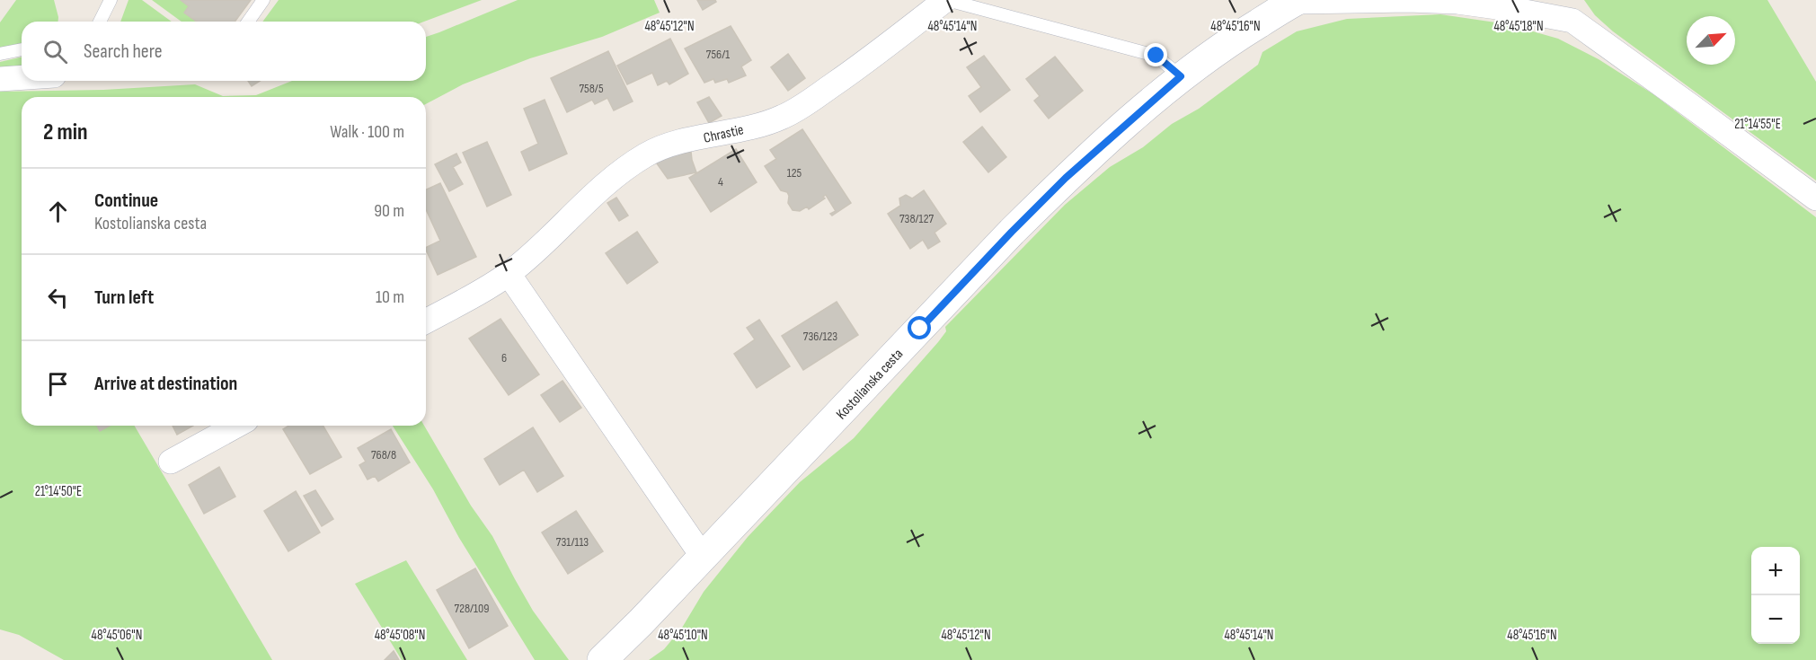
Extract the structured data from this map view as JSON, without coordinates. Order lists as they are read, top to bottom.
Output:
{
  "streets": {
    "street": ["Chrastie", "Kostolianska cesta"]
  },
  "house_numbers": [
    "756/1",
    "758/5",
    "125",
    "4",
    "738/127",
    "736/123",
    "6",
    "768/8",
    "731/113",
    "728/109"
  ],
  "north": "top right",
  "page": {
    "search": "Search here",
    "heading": ["2 min", "Walk · 100 m"],
    "list": [
      ["Continue", "Kostolianska cesta", "90 m"],
      ["Turn left", "10 m"],
      "Arrive at destination"
    ],
    "map_buttons": ["+", "−"]
  },
  "coordinates": [
    "48°45'12\"N",
    "48°45'14\"N",
    "48°45'16\"N",
    "48°45'18\"N",
    "21°14'55\"E",
    "21°14'50\"E",
    "48°45'06\"N",
    "48°45'08\"N",
    "48°45'10\"N"
  ]
}
